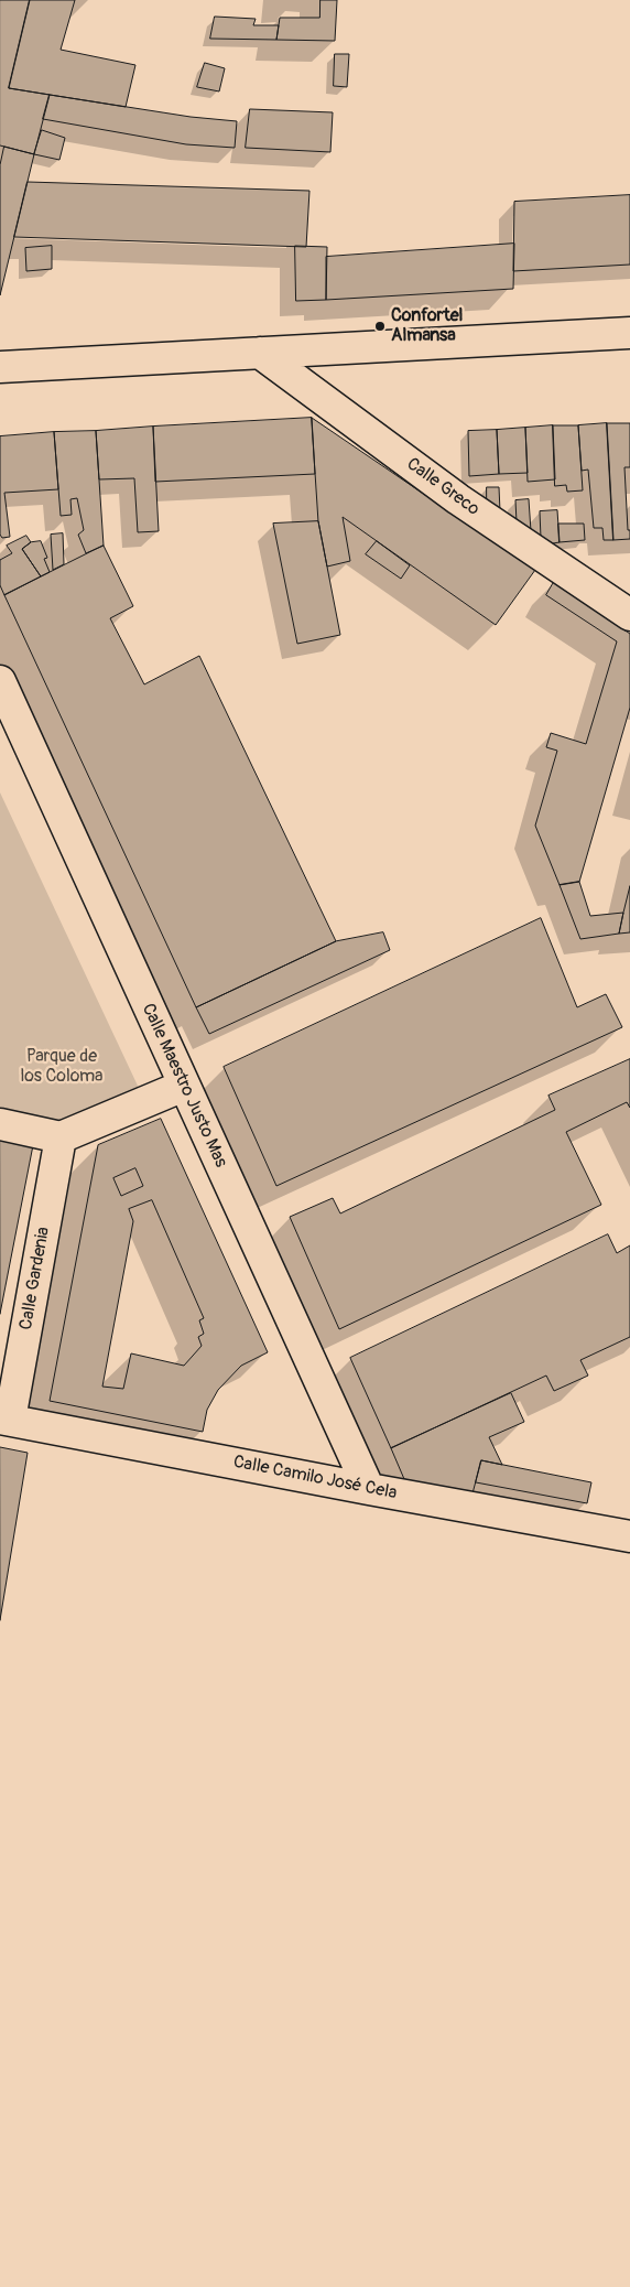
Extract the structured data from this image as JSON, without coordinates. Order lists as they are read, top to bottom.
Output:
{
  "streets": {
    "street": [
      "Calle Greco",
      "Calle Maestro Justo Mas",
      "Calle Gardenia",
      "Calle Camilo José Cela"
    ]
  },
  "crossings": [
    ["Calle Maestro Justo Mas", "Calle Camilo José Cela"],
    ["Calle Gardenia", "Calle Camilo José Cela"]
  ],
  "parks": ["Parque de los Coloma"],
  "places": ["Confortel Almansa"]
}
